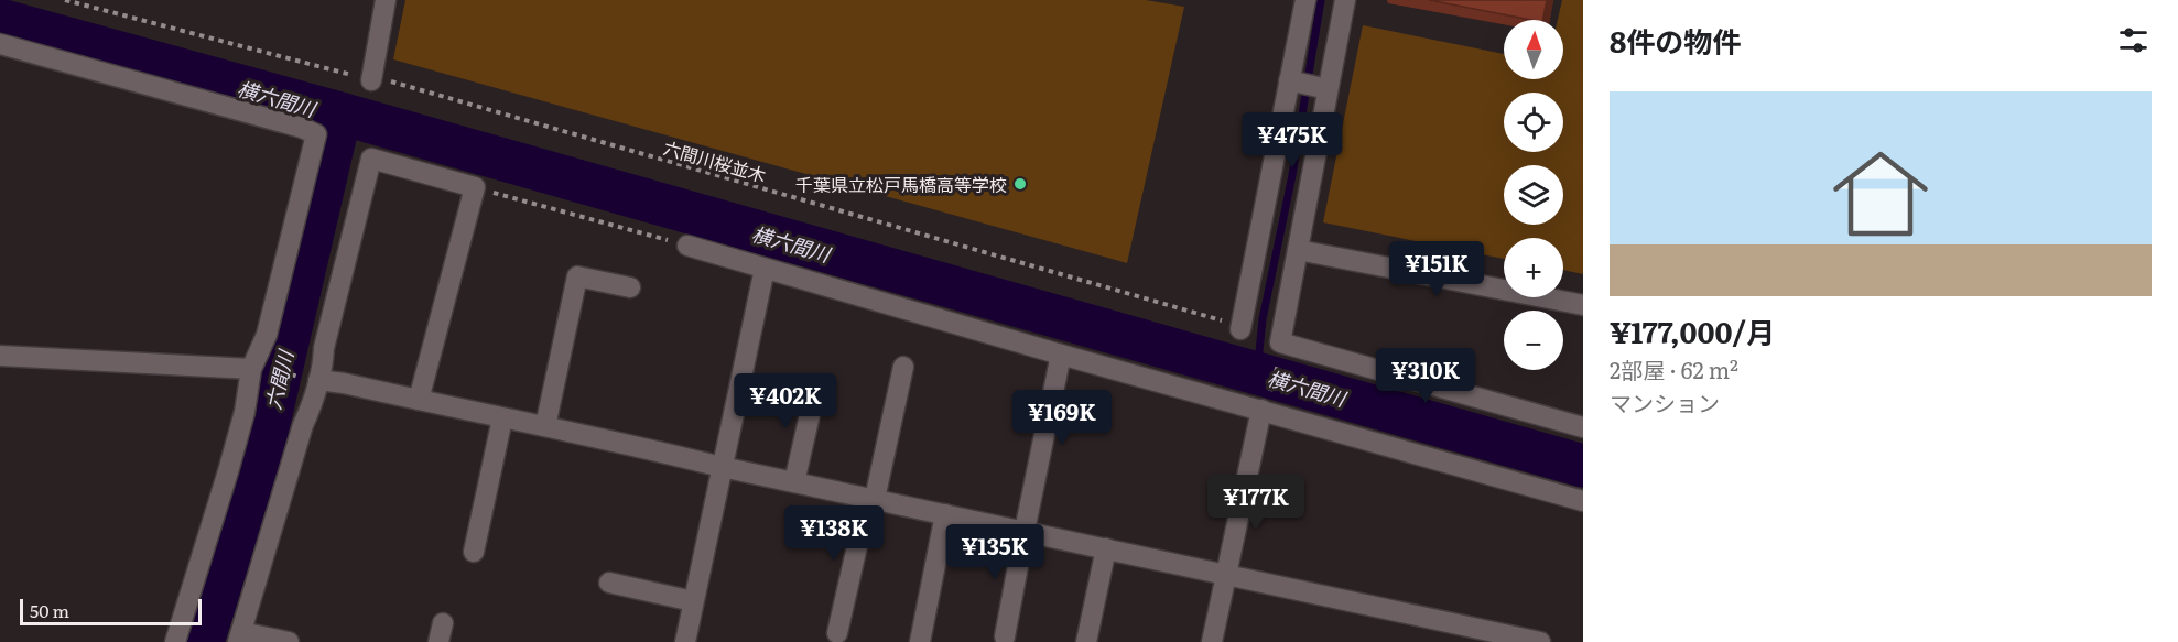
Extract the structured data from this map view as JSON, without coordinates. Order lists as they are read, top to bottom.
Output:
{
  "streets": {
    "path": ["六間川桜並木"]
  },
  "water": ["横六間川", "六間川"],
  "places": ["千葉県立松戸馬橋高等学校"],
  "scale_bar": "50 m",
  "north": "top",
  "page": {
    "heading": "8件の物件",
    "map_buttons": ["+", "−"],
    "list": [
      {
        "name": "¥177,000/月",
        "note": "2部屋 · 62 m² · マンション"
      }
    ],
    "price": [
      "¥475K",
      "¥151K",
      "¥310K",
      "¥402K",
      "¥169K",
      "¥177K",
      "¥138K",
      "¥135K"
    ],
    "scale": "50 m"
  }
}
